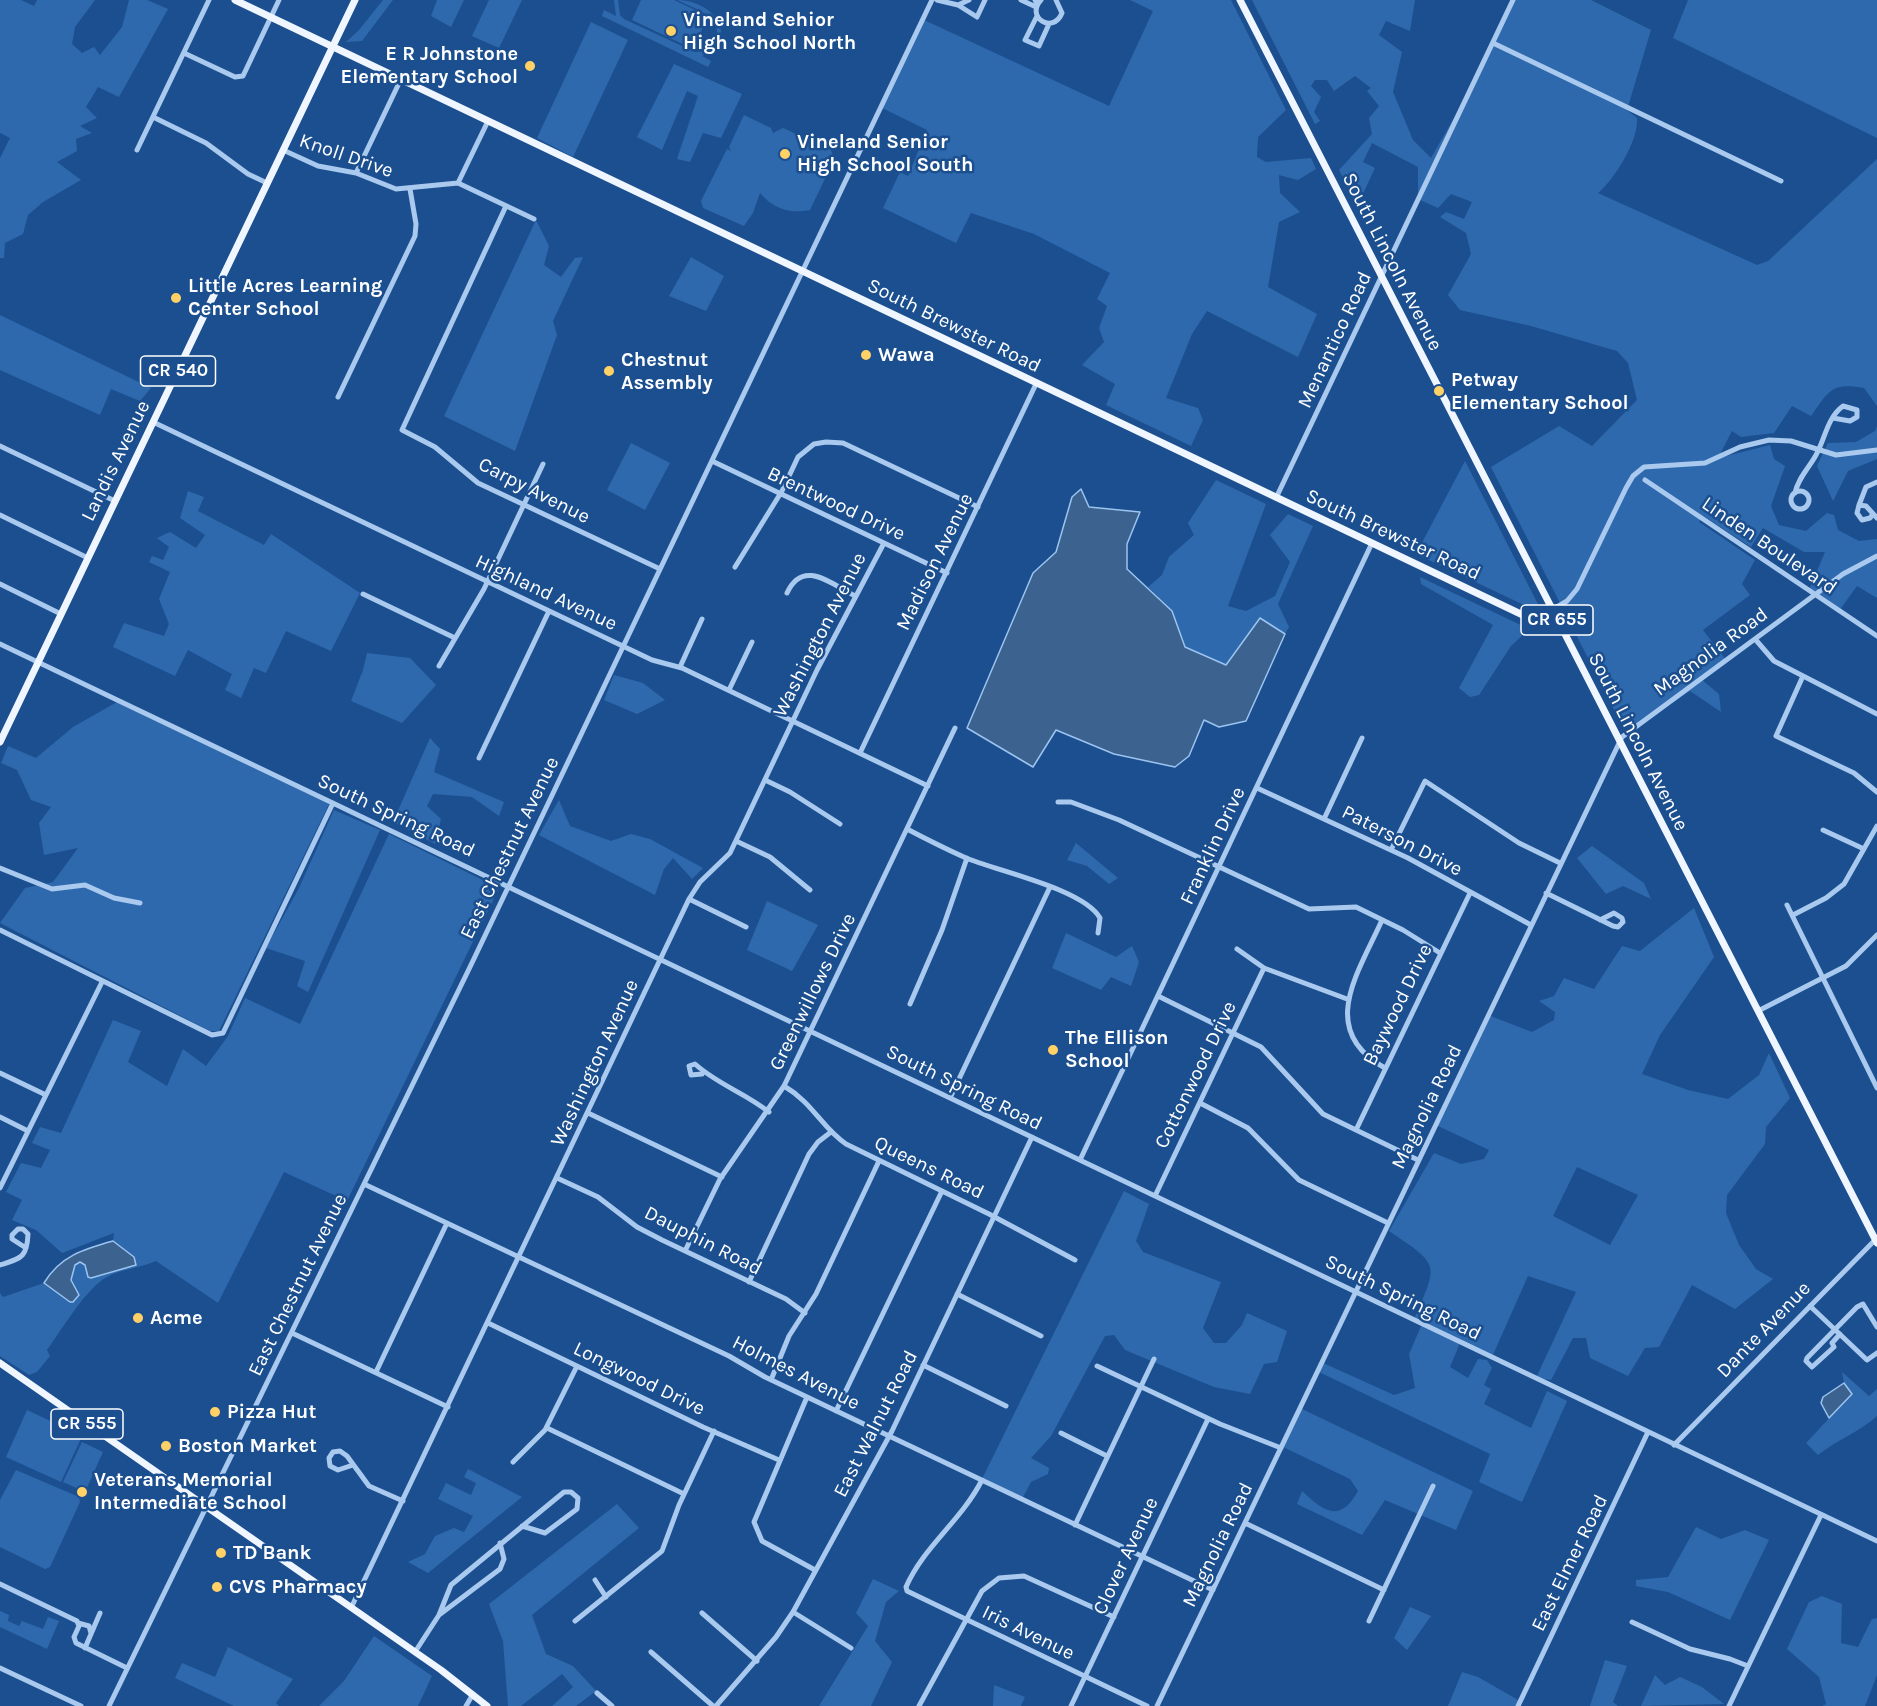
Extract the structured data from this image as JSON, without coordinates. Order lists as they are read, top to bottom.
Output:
{
  "streets": {
    "main road": [
      "South Lincoln Avenue",
      "South Brewster Road",
      "CR 540",
      "Landis Avenue",
      "CR 655",
      "CR 555"
    ],
    "street": [
      "Knoll Drive",
      "Menantico Road",
      "Carpy Avenue",
      "Brentwood Drive",
      "Linden Boulevard",
      "Madison Avenue",
      "Highland Avenue",
      "Washington Avenue",
      "Magnolia Road",
      "South Spring Road",
      "Paterson Drive",
      "Franklin Drive",
      "East Chestnut Avenue",
      "Greenwillows Drive",
      "Baywood Drive",
      "Cottonwood Drive",
      "Queens Road",
      "Dauphin Road",
      "Dante Avenue",
      "Holmes Avenue",
      "Longwood Drive",
      "East Walnut Road",
      "Clover Avenue",
      "East Elmer Road",
      "Iris Avenue"
    ]
  },
  "crossings": [
    ["Knoll Drive", "Landis Avenue"],
    ["South Lincoln Avenue", "South Brewster Road"],
    ["South Lincoln Avenue", "Menantico Road"],
    ["South Lincoln Avenue", "Magnolia Road"],
    ["South Lincoln Avenue", "Dante Avenue"],
    ["South Brewster Road", "Menantico Road"],
    ["South Brewster Road", "Landis Avenue"],
    ["South Brewster Road", "Madison Avenue"],
    ["South Brewster Road", "Franklin Drive"],
    ["South Brewster Road", "East Chestnut Avenue"],
    ["Landis Avenue", "Highland Avenue"],
    ["Landis Avenue", "South Spring Road"],
    ["Carpy Avenue", "East Chestnut Avenue"],
    ["Brentwood Drive", "Madison Avenue"],
    ["Brentwood Drive", "Washington Avenue"],
    ["Brentwood Drive", "East Chestnut Avenue"],
    ["Linden Boulevard", "Magnolia Road"],
    ["Madison Avenue", "Highland Avenue"],
    ["Highland Avenue", "Washington Avenue"],
    ["Highland Avenue", "East Chestnut Avenue"],
    ["Highland Avenue", "Greenwillows Drive"],
    ["Washington Avenue", "South Spring Road"],
    ["Washington Avenue", "Dauphin Road"],
    ["Washington Avenue", "Holmes Avenue"],
    ["Washington Avenue", "Longwood Drive"],
    ["Washington Avenue", "CR 555"],
    ["Magnolia Road", "South Spring Road"],
    ["Magnolia Road", "Paterson Drive"],
    ["Magnolia Road", "Holmes Avenue"],
    ["South Spring Road", "Franklin Drive"],
    ["South Spring Road", "East Chestnut Avenue"],
    ["South Spring Road", "Greenwillows Drive"],
    ["South Spring Road", "Cottonwood Drive"],
    ["South Spring Road", "Dante Avenue"],
    ["South Spring Road", "East Walnut Road"],
    ["South Spring Road", "East Elmer Road"],
    ["Paterson Drive", "Franklin Drive"],
    ["Paterson Drive", "Baywood Drive"],
    ["East Chestnut Avenue", "Holmes Avenue"],
    ["East Chestnut Avenue", "CR 555"],
    ["Greenwillows Drive", "Queens Road"],
    ["Greenwillows Drive", "Dauphin Road"],
    ["Queens Road", "East Walnut Road"],
    ["Holmes Avenue", "East Walnut Road"],
    ["Holmes Avenue", "Clover Avenue"],
    ["Holmes Avenue", "Iris Avenue"],
    ["Clover Avenue", "Iris Avenue"]
  ],
  "places": [
    "Vineland Sehior High School North",
    "E R Johnstone Elementary School",
    "Vineland Senior High School South",
    "Little Acres Learning Center School",
    "Wawa",
    "Chestnut Assembly",
    "Petway Elementary School",
    "The Ellison School",
    "Acme",
    "Pizza Hut",
    "Boston Market",
    "Veterans Memorial Intermediate School",
    "TD Bank",
    "CVS Pharmacy"
  ]
}
